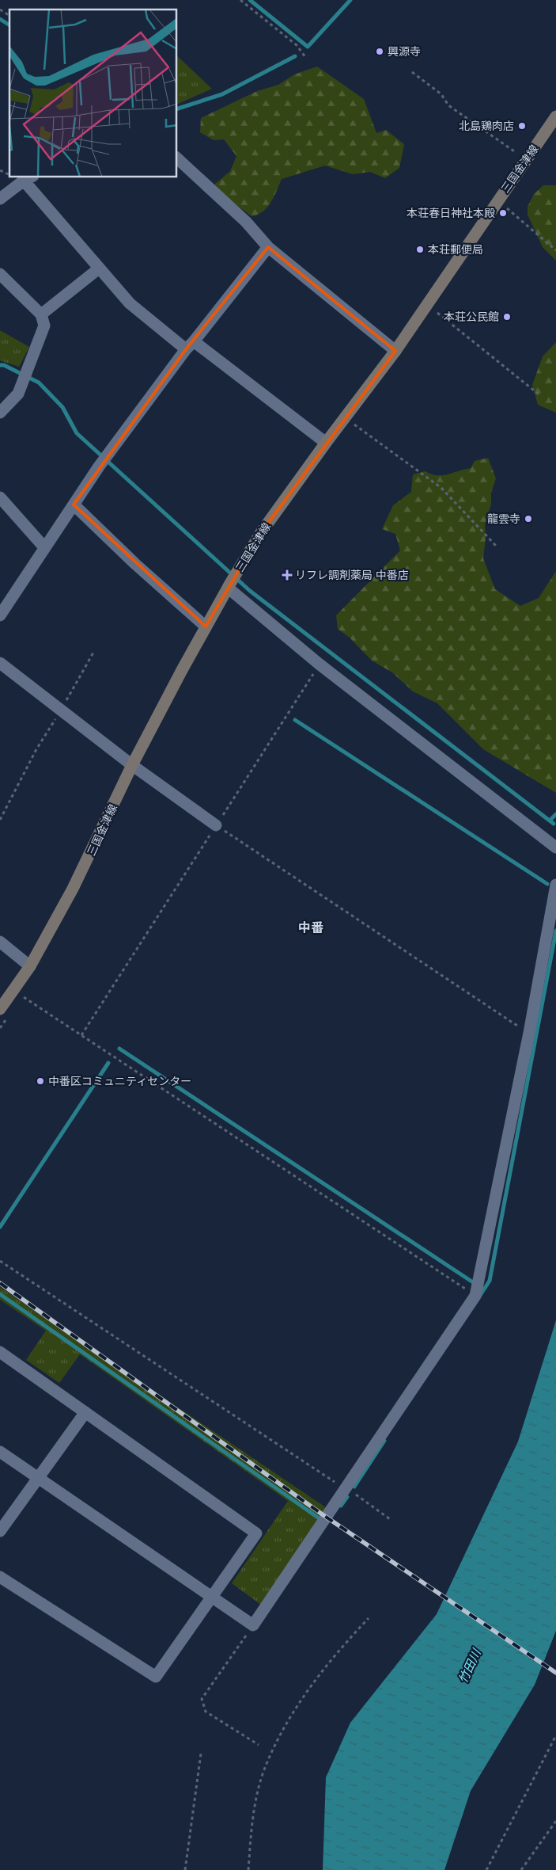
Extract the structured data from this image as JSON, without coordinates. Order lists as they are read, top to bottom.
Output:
{
  "streets": {
    "main road": ["三国金津線"]
  },
  "districts": ["中番"],
  "water": ["竹田川"],
  "places": {
    "other": [
      "興源寺",
      "北島鶏肉店",
      "本荘春日神社本殿",
      "本荘郵便局",
      "本荘公民館",
      "龍雲寺",
      "中番区コミュニティセンター"
    ],
    "health": ["リフレ調剤薬局 中番店"]
  }
}
